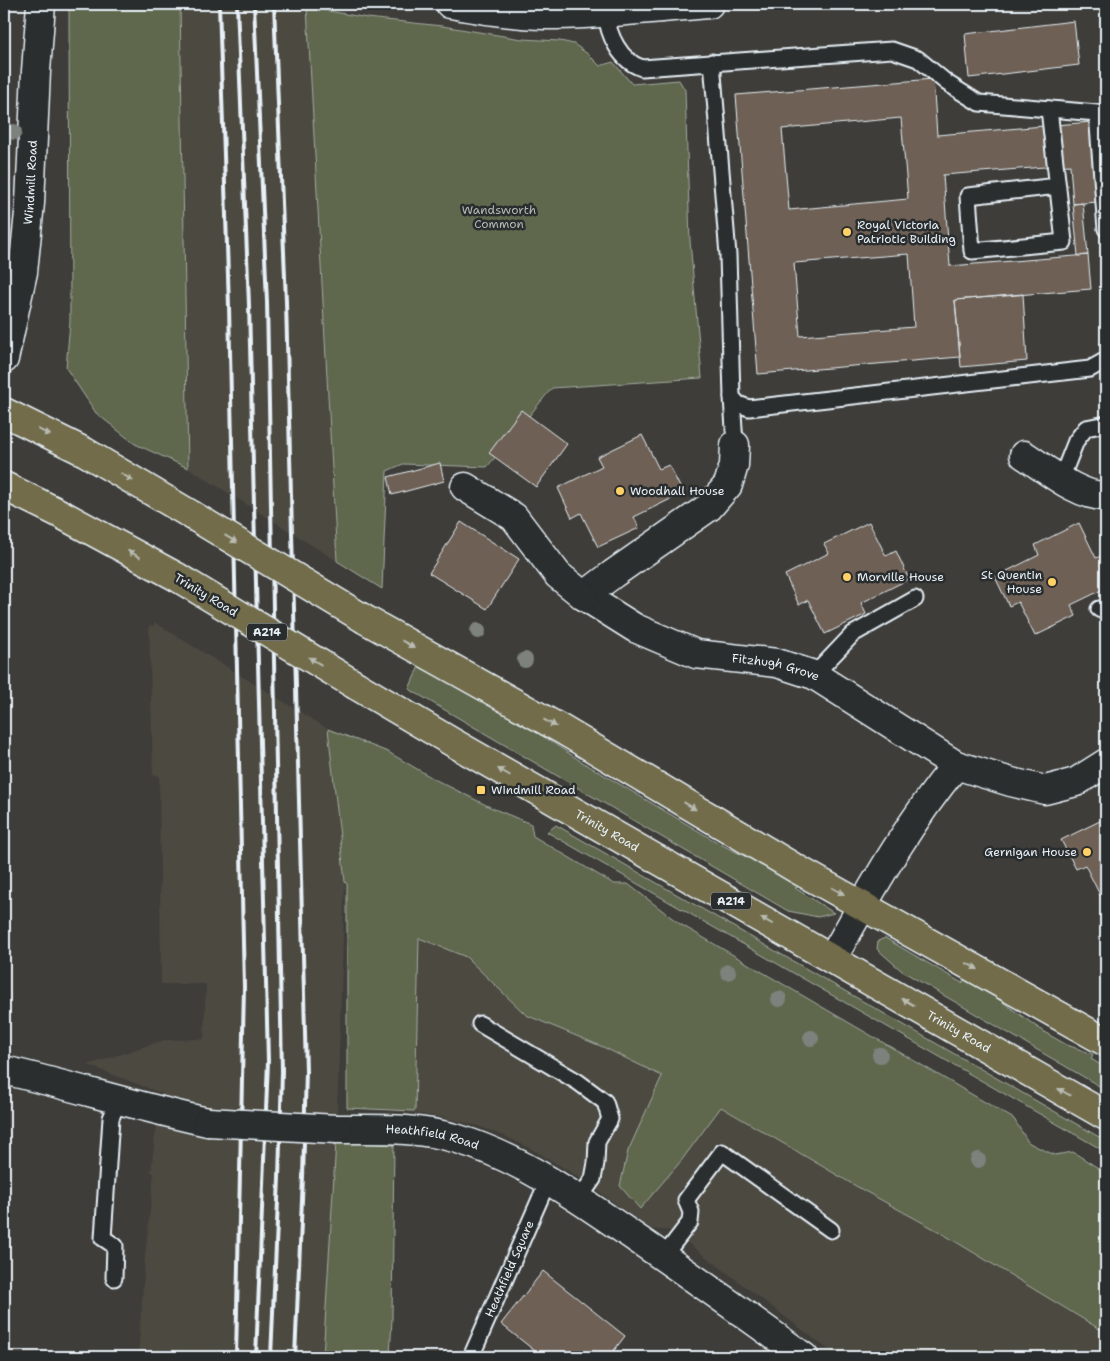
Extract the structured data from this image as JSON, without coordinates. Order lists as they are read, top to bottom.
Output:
{
  "streets": {
    "highway": ["Trinity Road", "A214"],
    "street": ["Windmill Road", "Fitzhugh Grove", "Heathfield Road"],
    "lane": ["Heathfield Square"]
  },
  "crossings": [
    ["Heathfield Road", "Heathfield Square"]
  ],
  "parks": ["Wandsworth Common"],
  "places": {
    "other": [
      "Royal Victoria Patriotic Building",
      "Woodhall House",
      "Morville House",
      "St Quentin House",
      "Gernigan House"
    ],
    "transit": ["Windmill Road"]
  }
}
